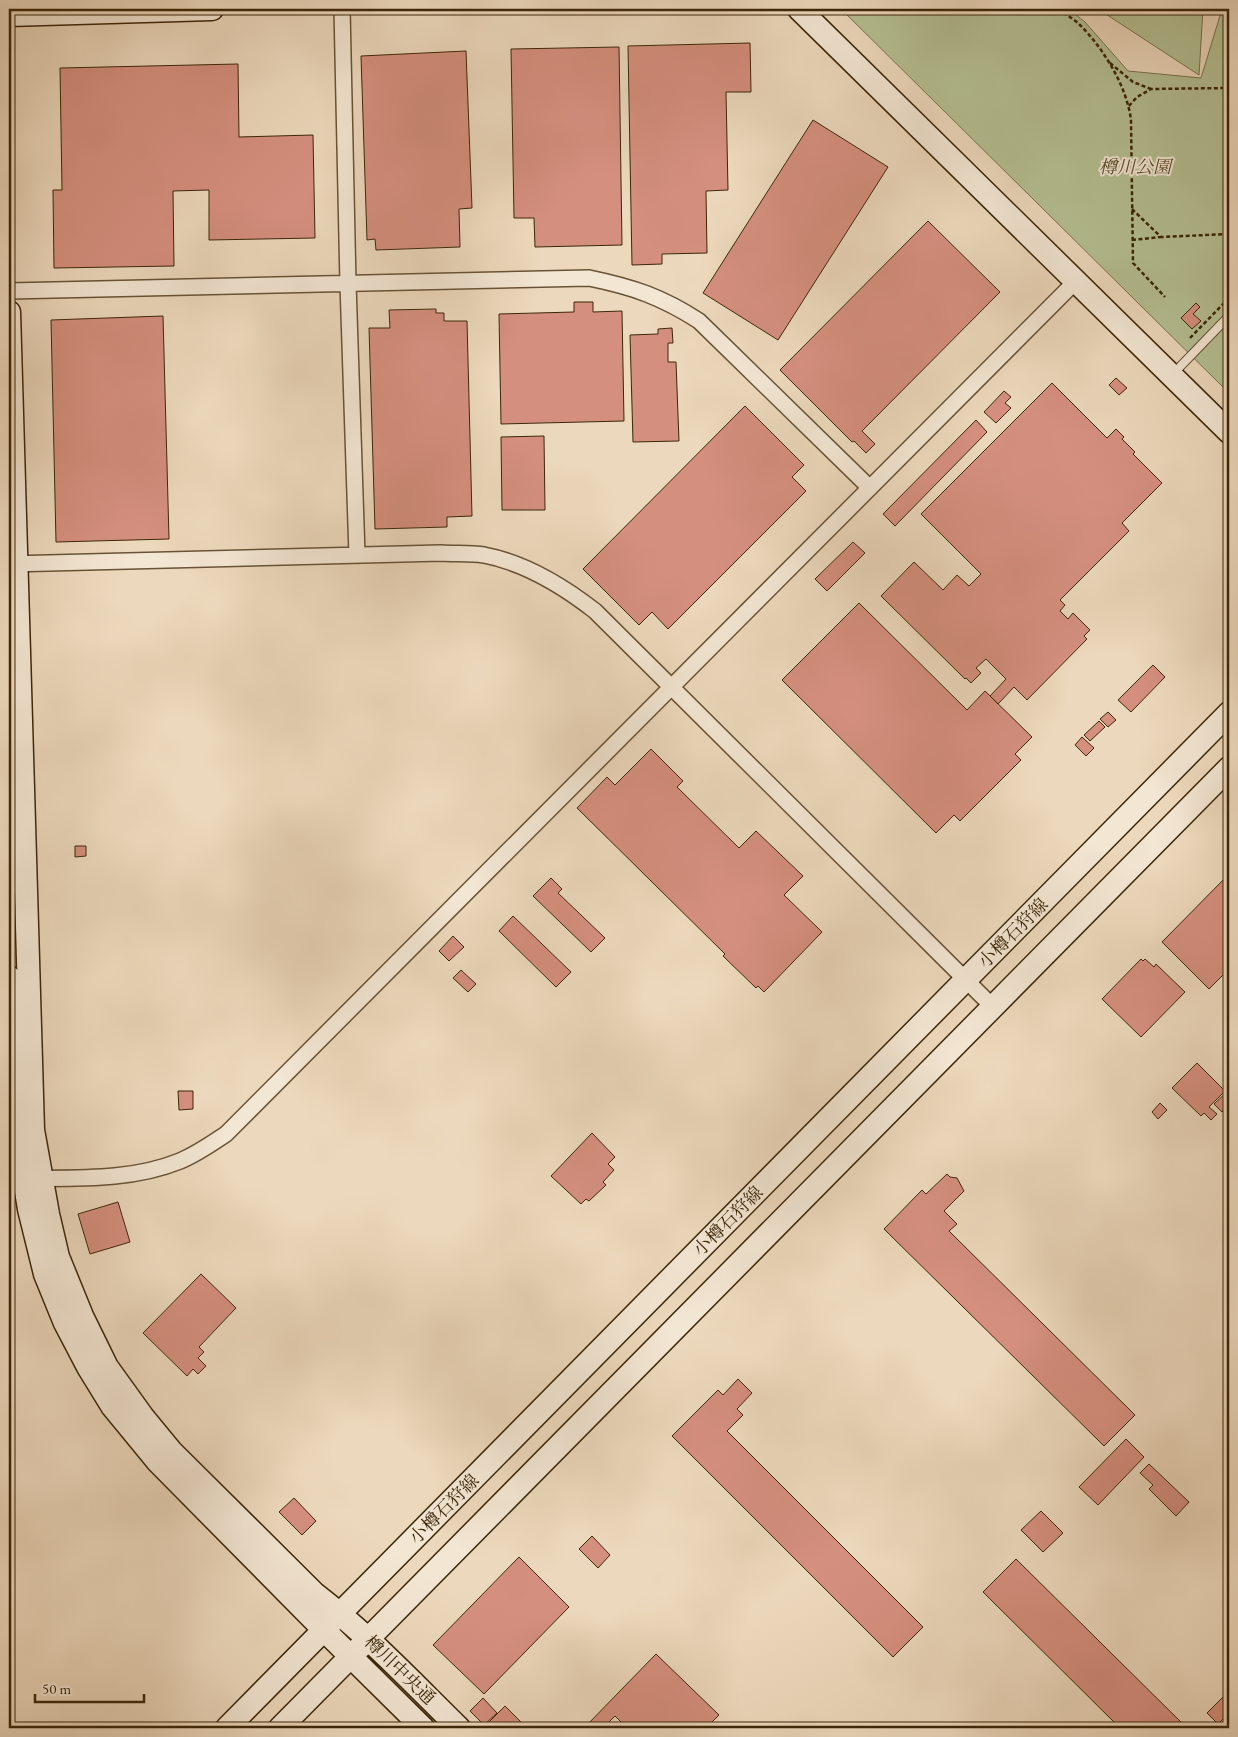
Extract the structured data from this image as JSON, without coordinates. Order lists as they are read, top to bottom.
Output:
{
  "streets": {
    "street": ["小樽石狩線", "樽川中央通"]
  },
  "crossings": [
    ["小樽石狩線", "樽川中央通"]
  ],
  "parks": ["樽川公園"],
  "scale_bar": "50 m"
}
